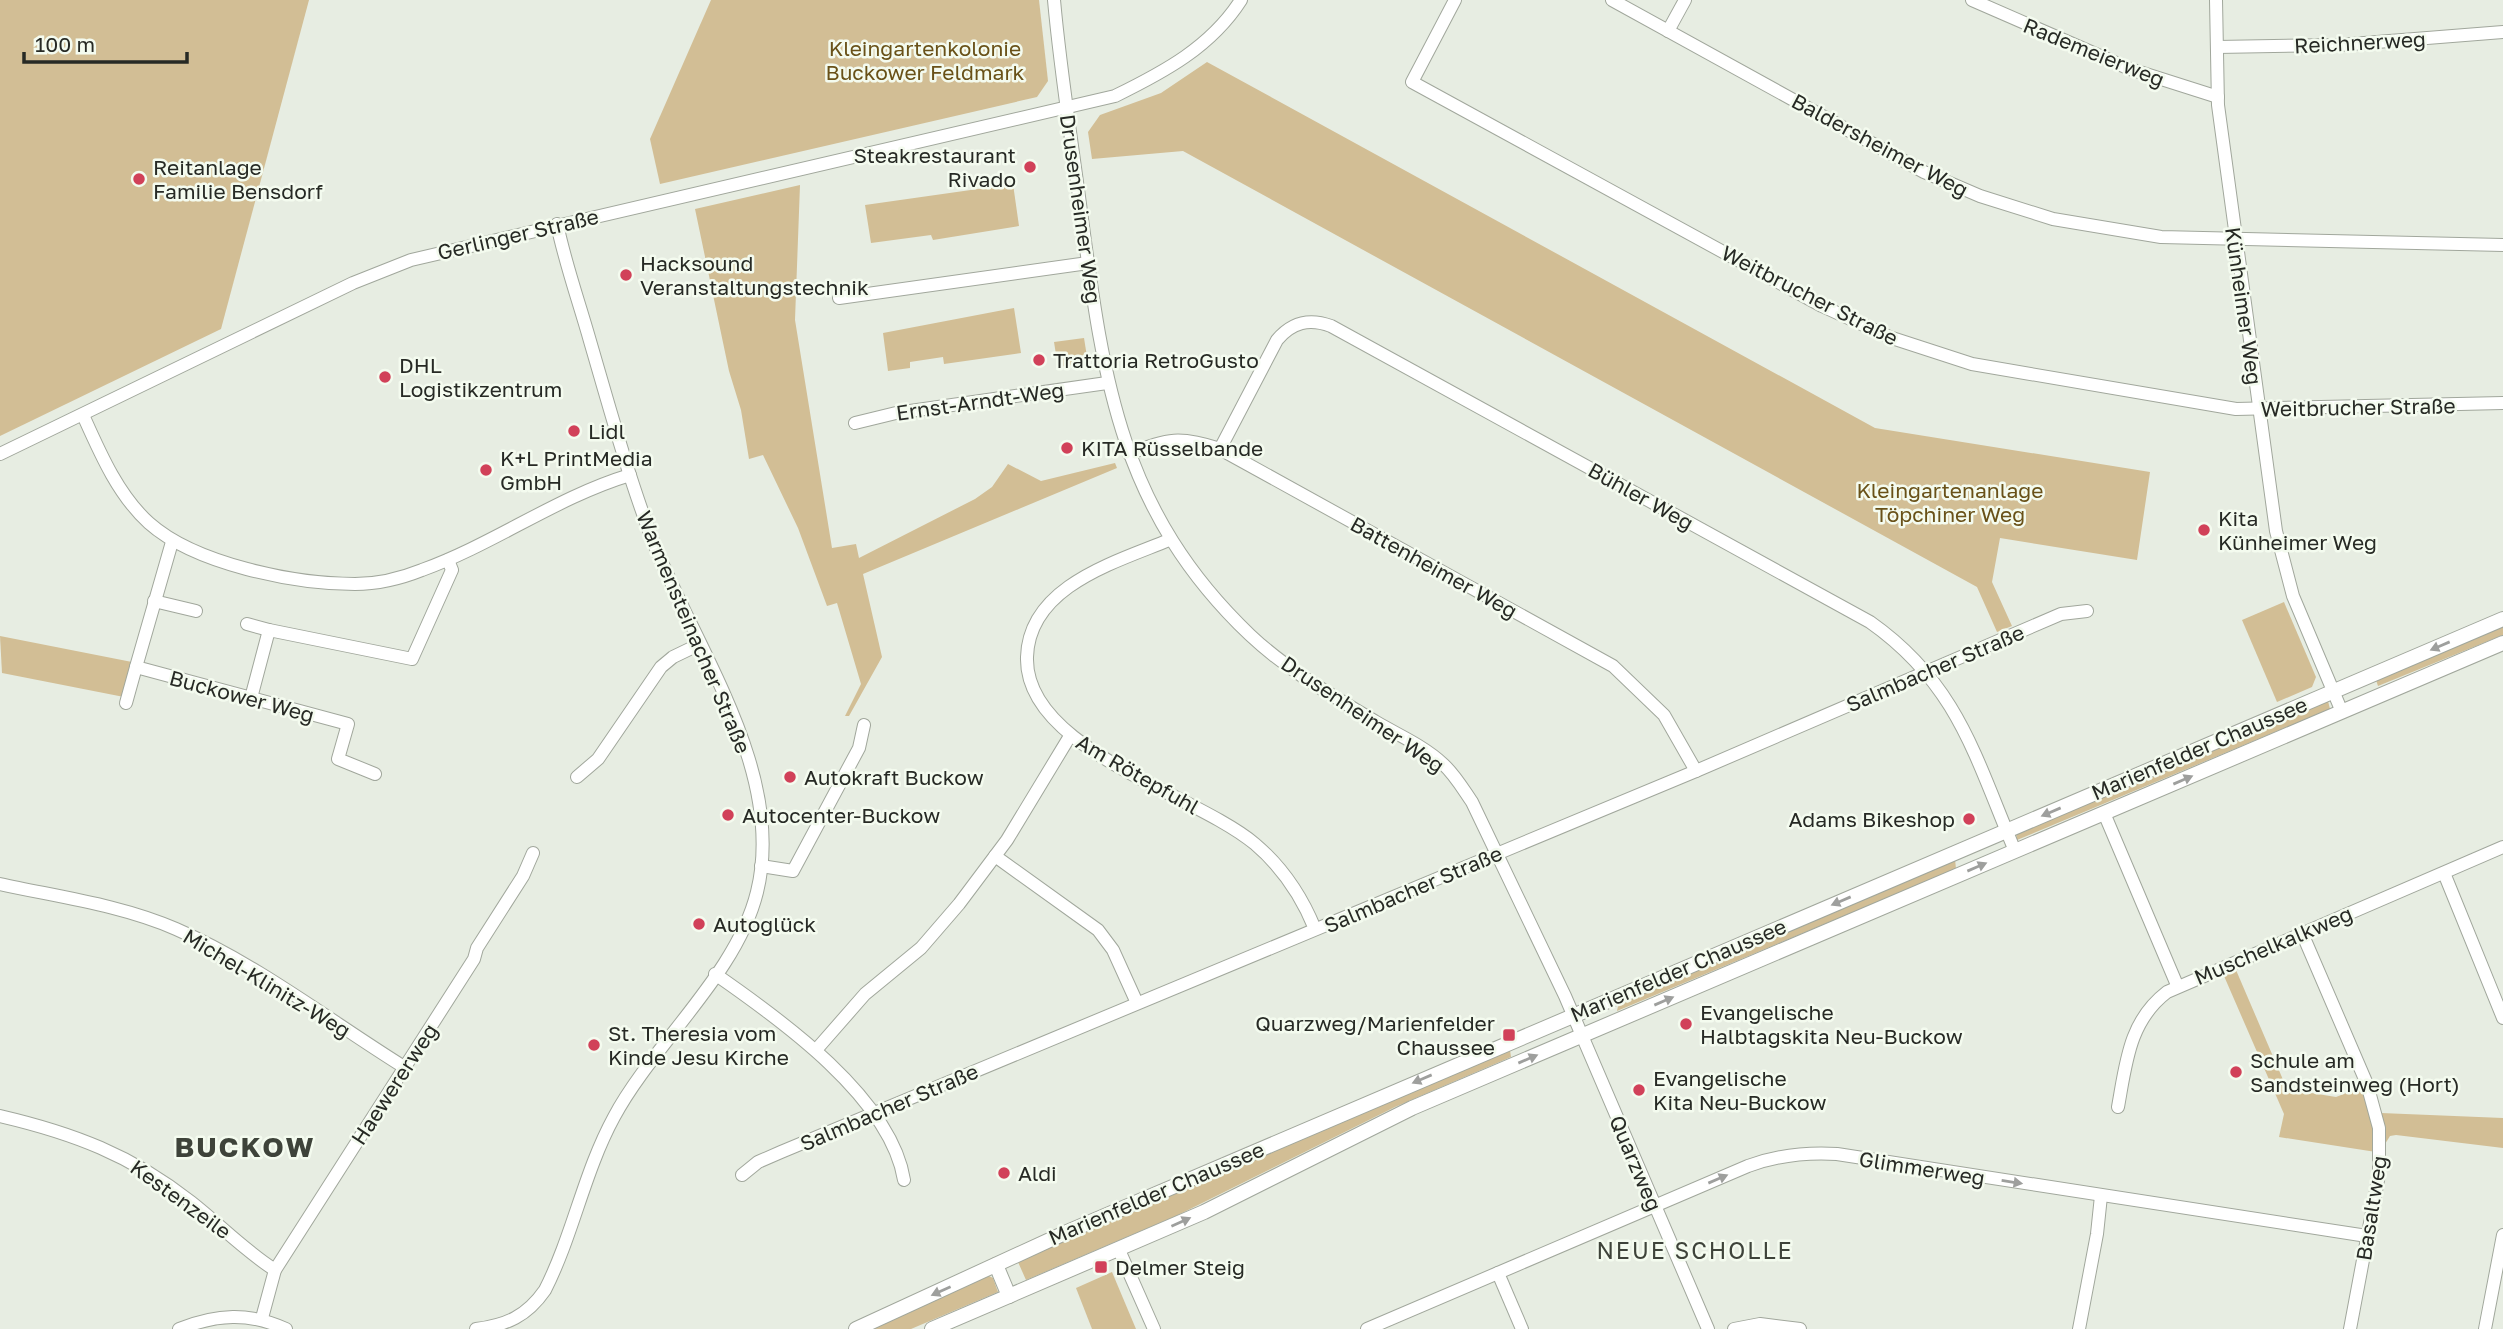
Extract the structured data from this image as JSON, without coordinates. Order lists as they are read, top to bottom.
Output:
{
  "streets": {
    "main road": ["Marienfelder Chaussee"],
    "street": [
      "Reichnerweg",
      "Rademeierweg",
      "Baldersheimer Weg",
      "Drusenheimer Weg",
      "Gerlinger Straße",
      "Weitbrucher Straße",
      "Künheimer Weg",
      "Ernst-Arndt-Weg",
      "Bühler Weg",
      "Battenheimer Weg",
      "Warmensteinacher Straße",
      "Salmbacher Straße",
      "Buckower Weg",
      "Am Rötepfuhl",
      "Muschelkalkweg",
      "Michel-Klinitz-Weg",
      "Haewererweg",
      "Quarzweg",
      "Glimmerweg",
      "Kestenzeile",
      "Basaltweg"
    ]
  },
  "crossings": [
    ["Reichnerweg", "Künheimer Weg"],
    ["Rademeierweg", "Künheimer Weg"],
    ["Baldersheimer Weg", "Künheimer Weg"],
    ["Drusenheimer Weg", "Gerlinger Straße"],
    ["Drusenheimer Weg", "Ernst-Arndt-Weg"],
    ["Drusenheimer Weg", "Battenheimer Weg"],
    ["Drusenheimer Weg", "Salmbacher Straße"],
    ["Drusenheimer Weg", "Marienfelder Chaussee"],
    ["Drusenheimer Weg", "Am Rötepfuhl"],
    ["Drusenheimer Weg", "Quarzweg"],
    ["Gerlinger Straße", "Warmensteinacher Straße"],
    ["Weitbrucher Straße", "Künheimer Weg"],
    ["Künheimer Weg", "Marienfelder Chaussee"],
    ["Bühler Weg", "Battenheimer Weg"],
    ["Bühler Weg", "Salmbacher Straße"],
    ["Bühler Weg", "Marienfelder Chaussee"],
    ["Battenheimer Weg", "Salmbacher Straße"],
    ["Salmbacher Straße", "Am Rötepfuhl"],
    ["Marienfelder Chaussee", "Muschelkalkweg"],
    ["Marienfelder Chaussee", "Quarzweg"],
    ["Muschelkalkweg", "Basaltweg"],
    ["Michel-Klinitz-Weg", "Haewererweg"],
    ["Haewererweg", "Kestenzeile"],
    ["Quarzweg", "Glimmerweg"],
    ["Glimmerweg", "Basaltweg"]
  ],
  "one_way": ["Glimmerweg"],
  "districts": ["BUCKOW", "NEUE SCHOLLE"],
  "parks": ["Kleingartenkolonie Buckower Feldmark", "Kleingartenanlage Töpchiner Weg"],
  "places": {
    "other": [
      "Steakrestaurant Rivado",
      "Reitanlage Familie Bensdorf",
      "Hacksound Veranstaltungstechnik",
      "Trattoria RetroGusto",
      "DHL Logistikzentrum",
      "Lidl",
      "KITA Rüsselbande",
      "K+L PrintMedia GmbH",
      "Kita Künheimer Weg",
      "Autokraft Buckow",
      "Autocenter-Buckow",
      "Adams Bikeshop",
      "Autoglück",
      "Evangelische Halbtagskita Neu-Buckow",
      "St. Theresia vom Kinde Jesu Kirche",
      "Schule am Sandsteinweg (Hort)",
      "Evangelische Kita Neu-Buckow",
      "Aldi"
    ],
    "transit": ["Quarzweg/Marienfelder Chaussee", "Delmer Steig"]
  },
  "scale_bar": "100 m"
}
